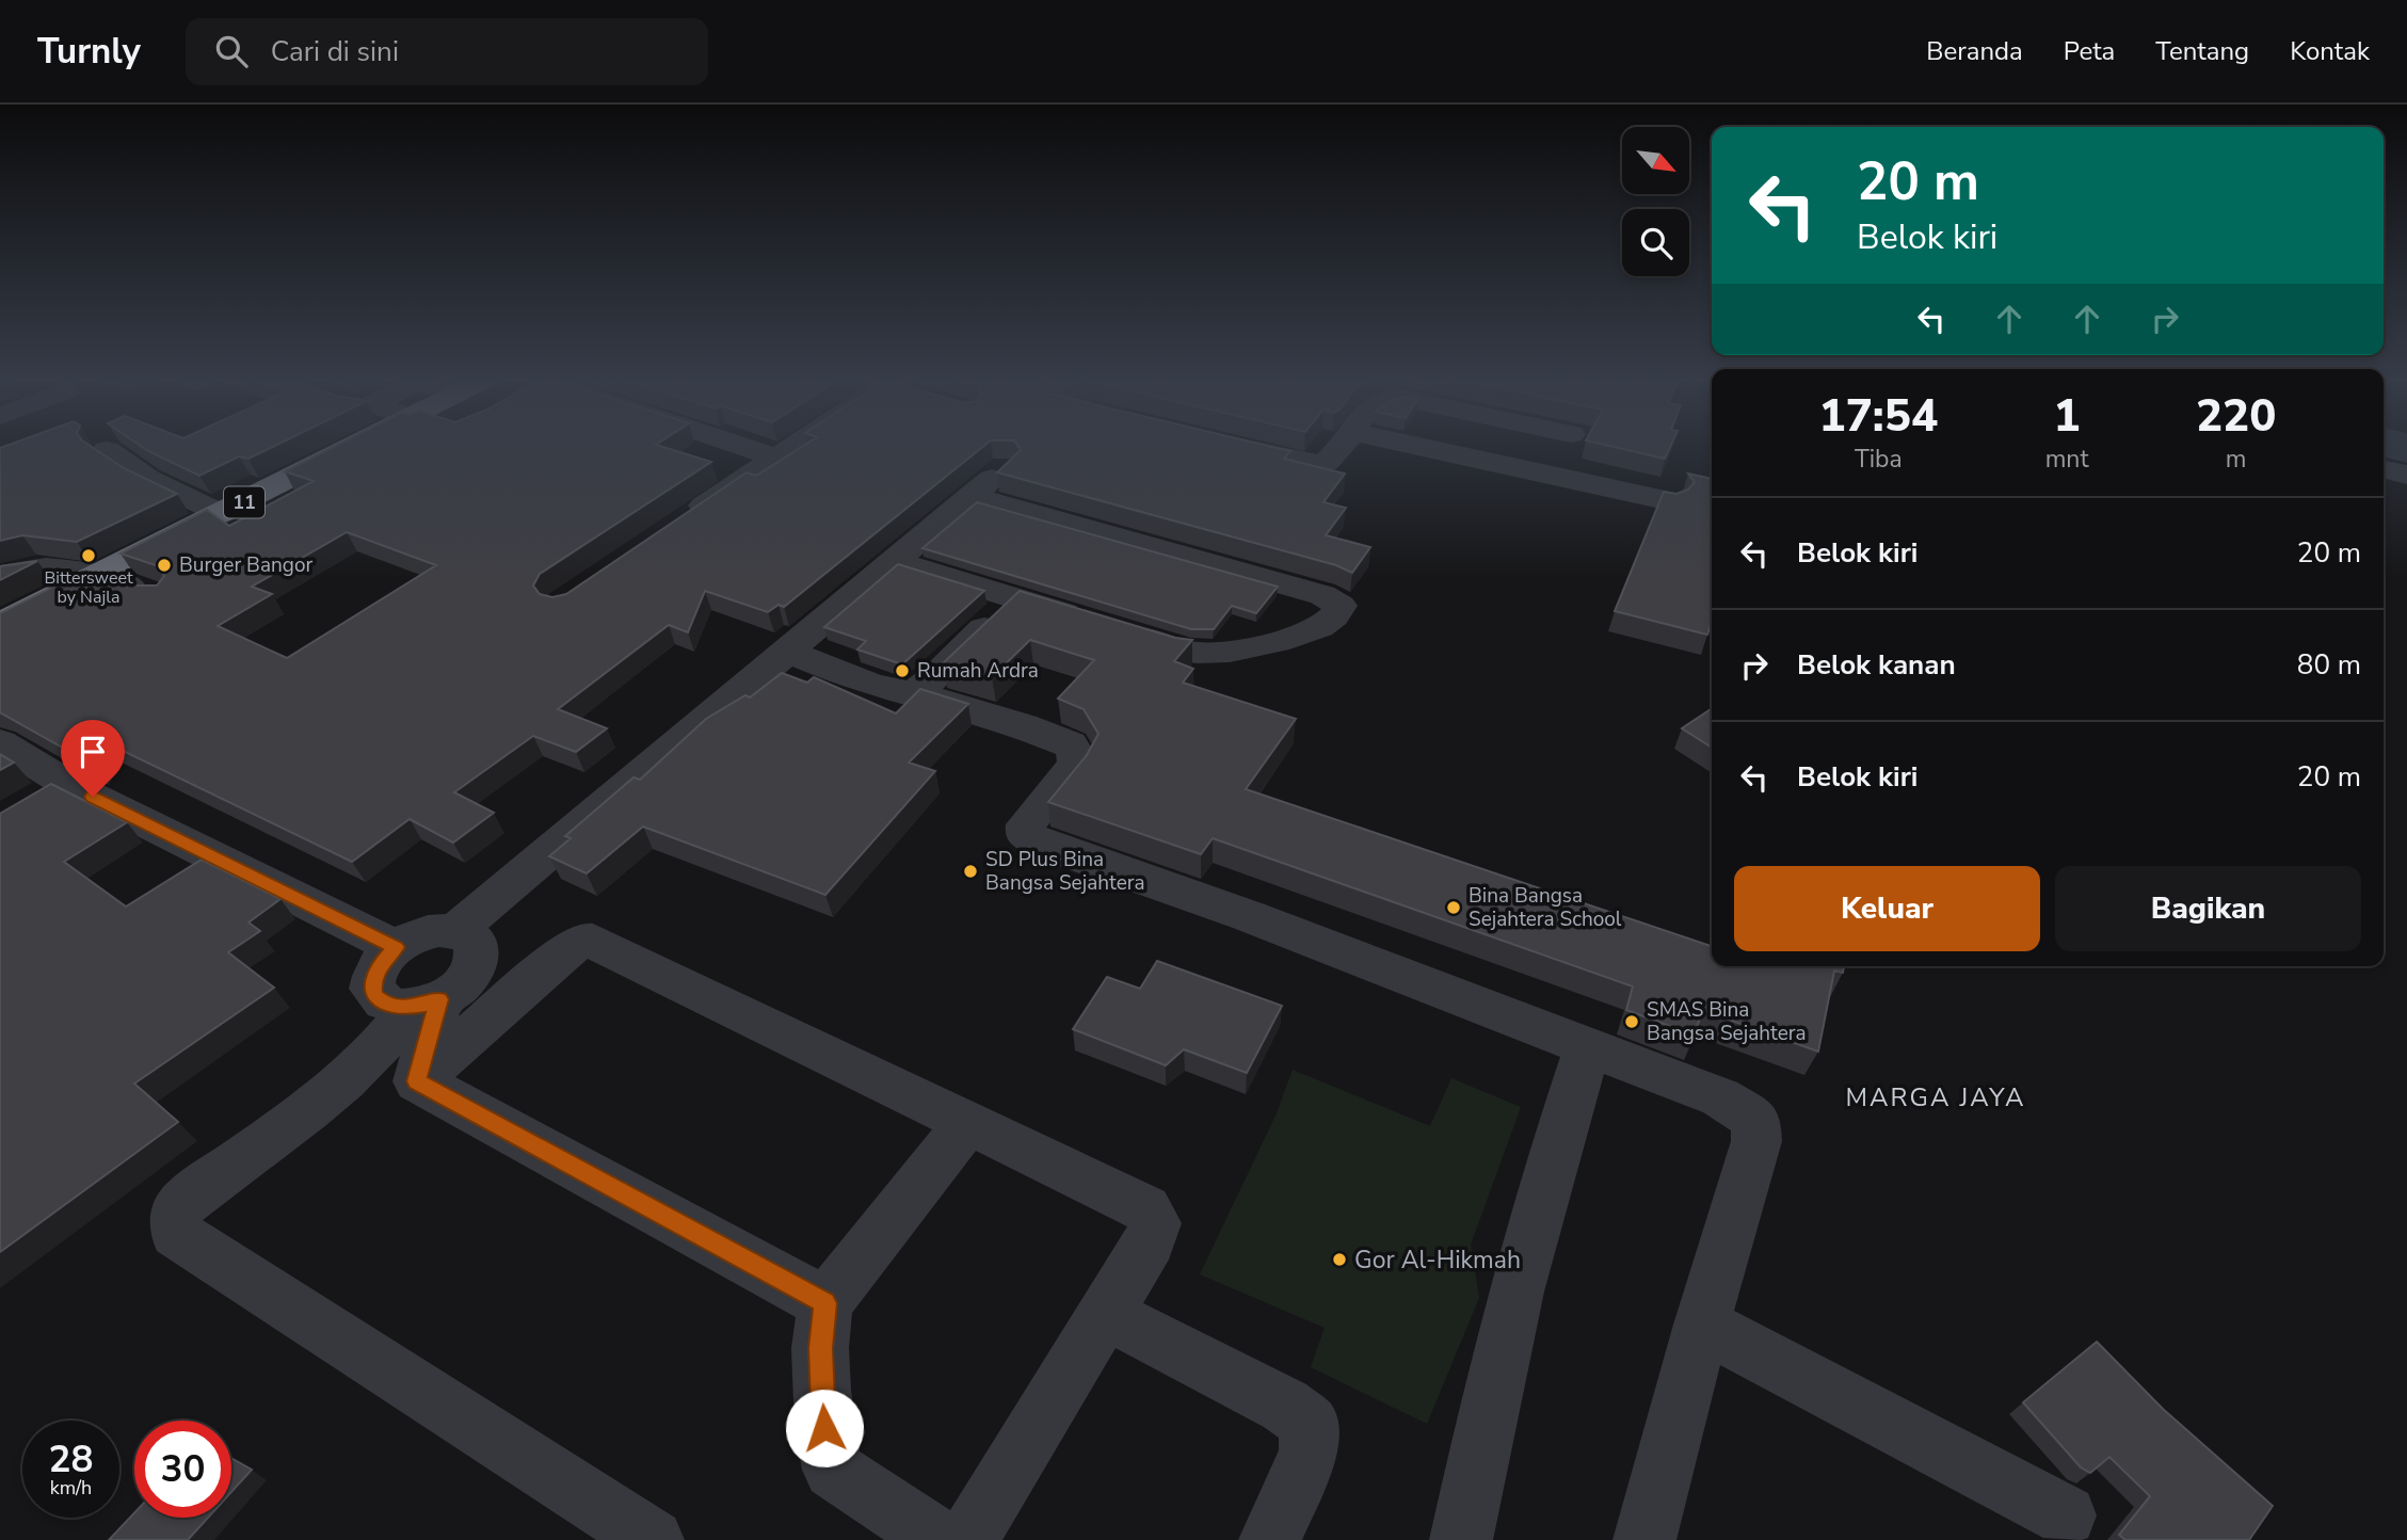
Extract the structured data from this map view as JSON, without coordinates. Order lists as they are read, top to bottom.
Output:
{
  "streets": {
    "highway": ["11"]
  },
  "districts": ["MARGA JAYA"],
  "places": [
    "Bittersweet by Najla",
    "Burger Bangor",
    "Rumah Ardra",
    "SD Plus Bina Bangsa Sejahtera",
    "Bina Bangsa Sejahtera School",
    "SMAS Bina Bangsa Sejahtera",
    "Gor Al-Hikmah"
  ],
  "north": "bottom right",
  "page": {
    "header": "Turnly",
    "search": "Cari di sini",
    "nav": [
      "Beranda",
      "Peta",
      "Tentang",
      "Kontak"
    ],
    "turn": ["20 m", "Belok kiri"],
    "eta": [
      "17:54",
      "Tiba",
      "1",
      "mnt",
      "220",
      "m"
    ],
    "list": [
      {
        "name": "Belok kiri",
        "value": "20 m"
      },
      {
        "name": "Belok kanan",
        "value": "80 m"
      },
      {
        "name": "Belok kiri",
        "value": "20 m"
      }
    ],
    "buttons": ["Keluar", "Bagikan"],
    "speed": "28 km/h",
    "limit": "30"
  }
}
